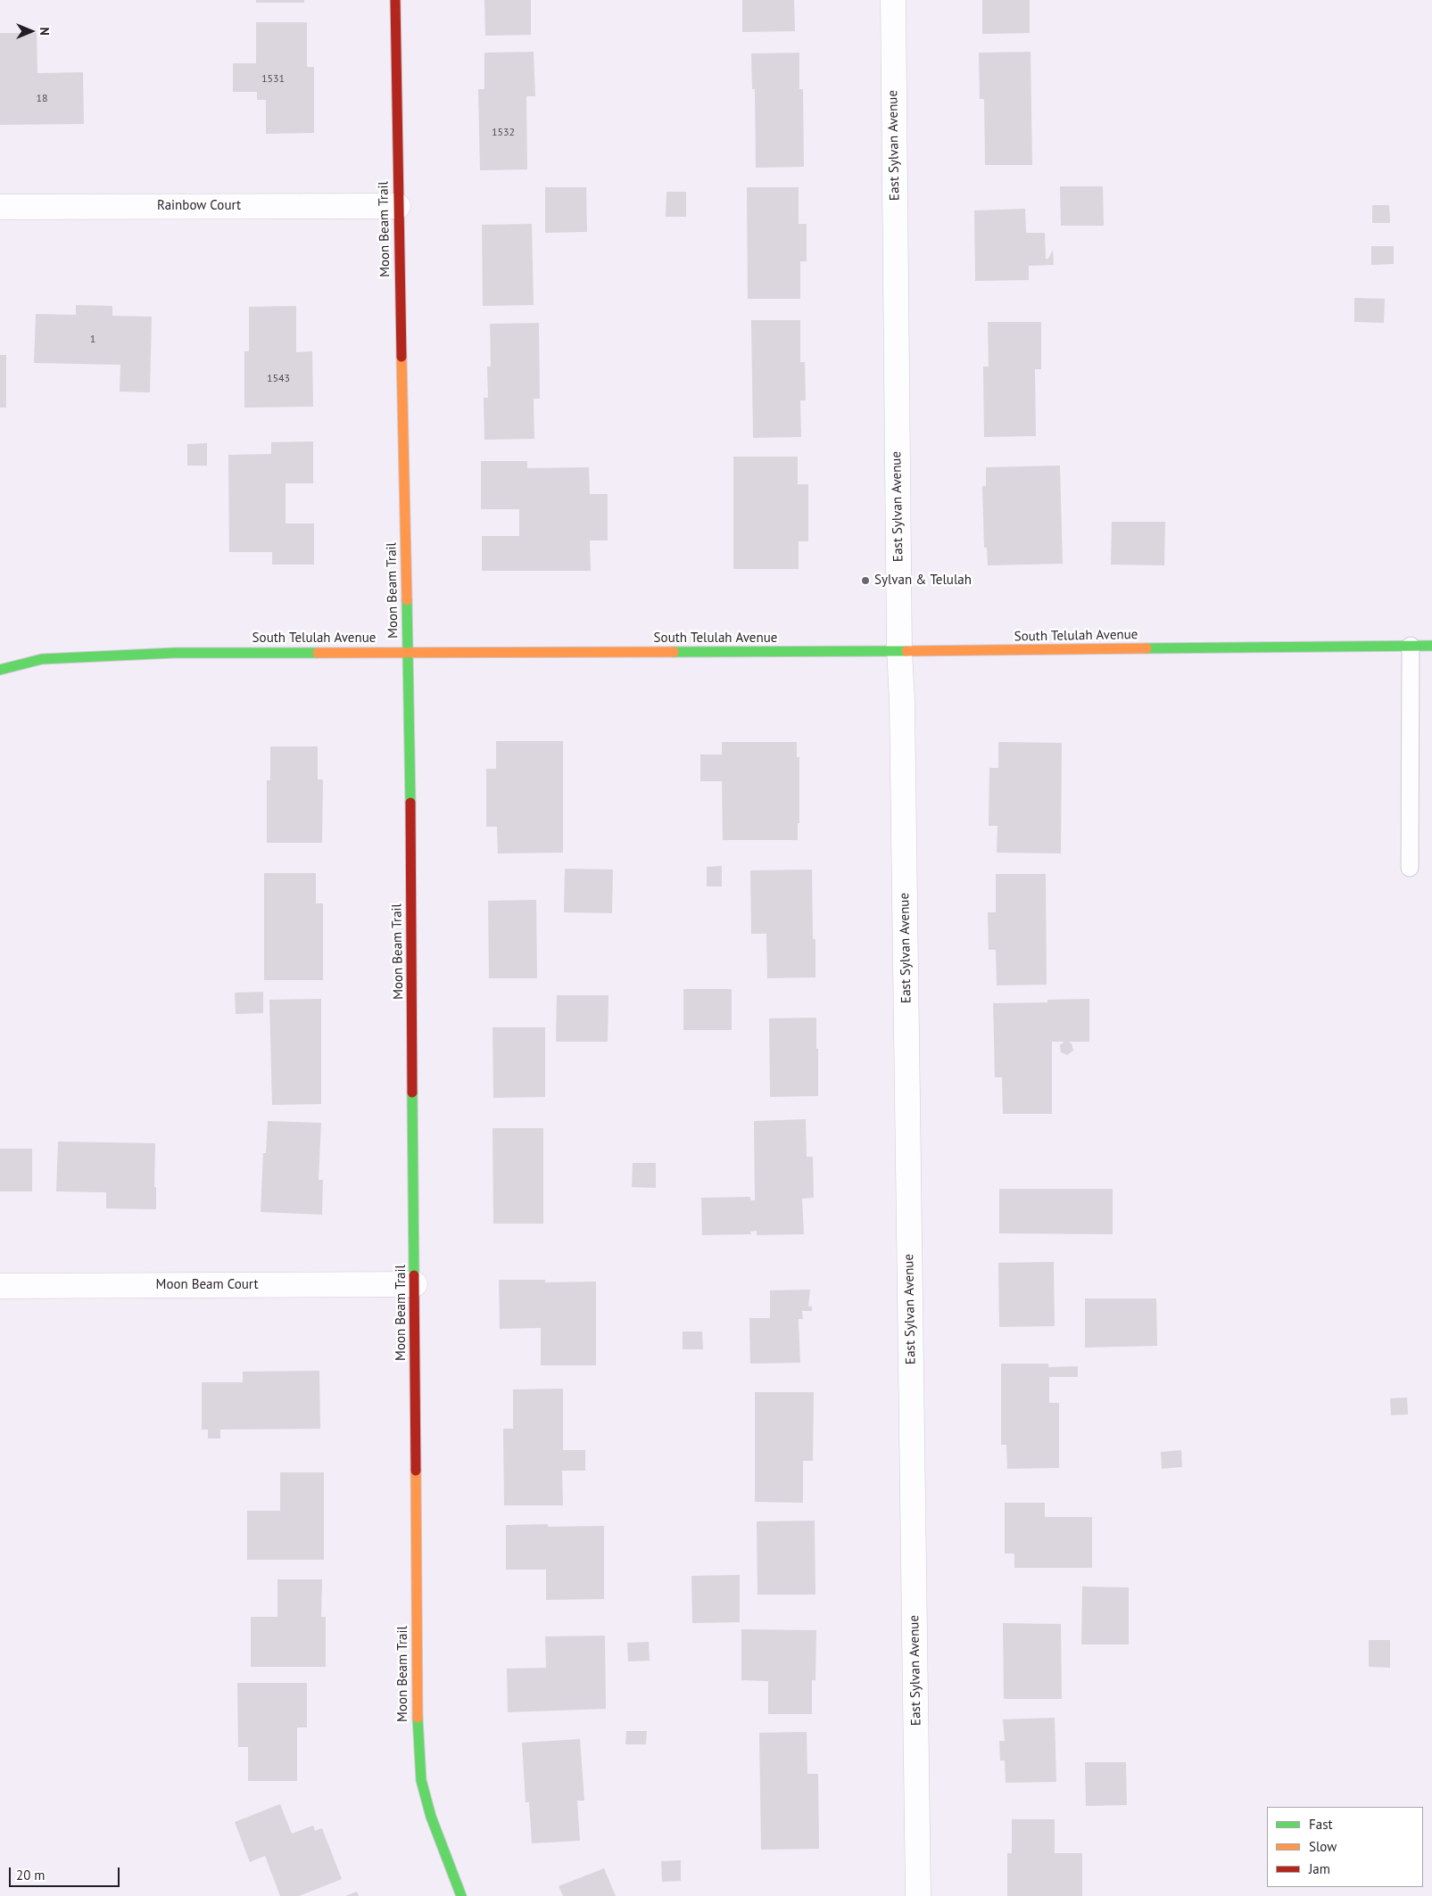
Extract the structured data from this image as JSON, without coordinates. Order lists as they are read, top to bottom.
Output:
{
  "streets": {
    "street": [
      "East Sylvan Avenue",
      "Rainbow Court",
      "Moon Beam Trail",
      "South Telulah Avenue",
      "Moon Beam Court"
    ]
  },
  "crossings": [
    ["East Sylvan Avenue", "South Telulah Avenue"],
    ["Rainbow Court", "Moon Beam Trail"],
    ["Moon Beam Trail", "South Telulah Avenue"],
    ["Moon Beam Trail", "Moon Beam Court"]
  ],
  "places": ["Sylvan & Telulah"],
  "house_numbers": [
    "1531",
    "18",
    "1532",
    "1",
    "1543"
  ],
  "legend": ["Fast", "Slow", "Jam"],
  "scale_bar": "20 m",
  "north": "right"
}
